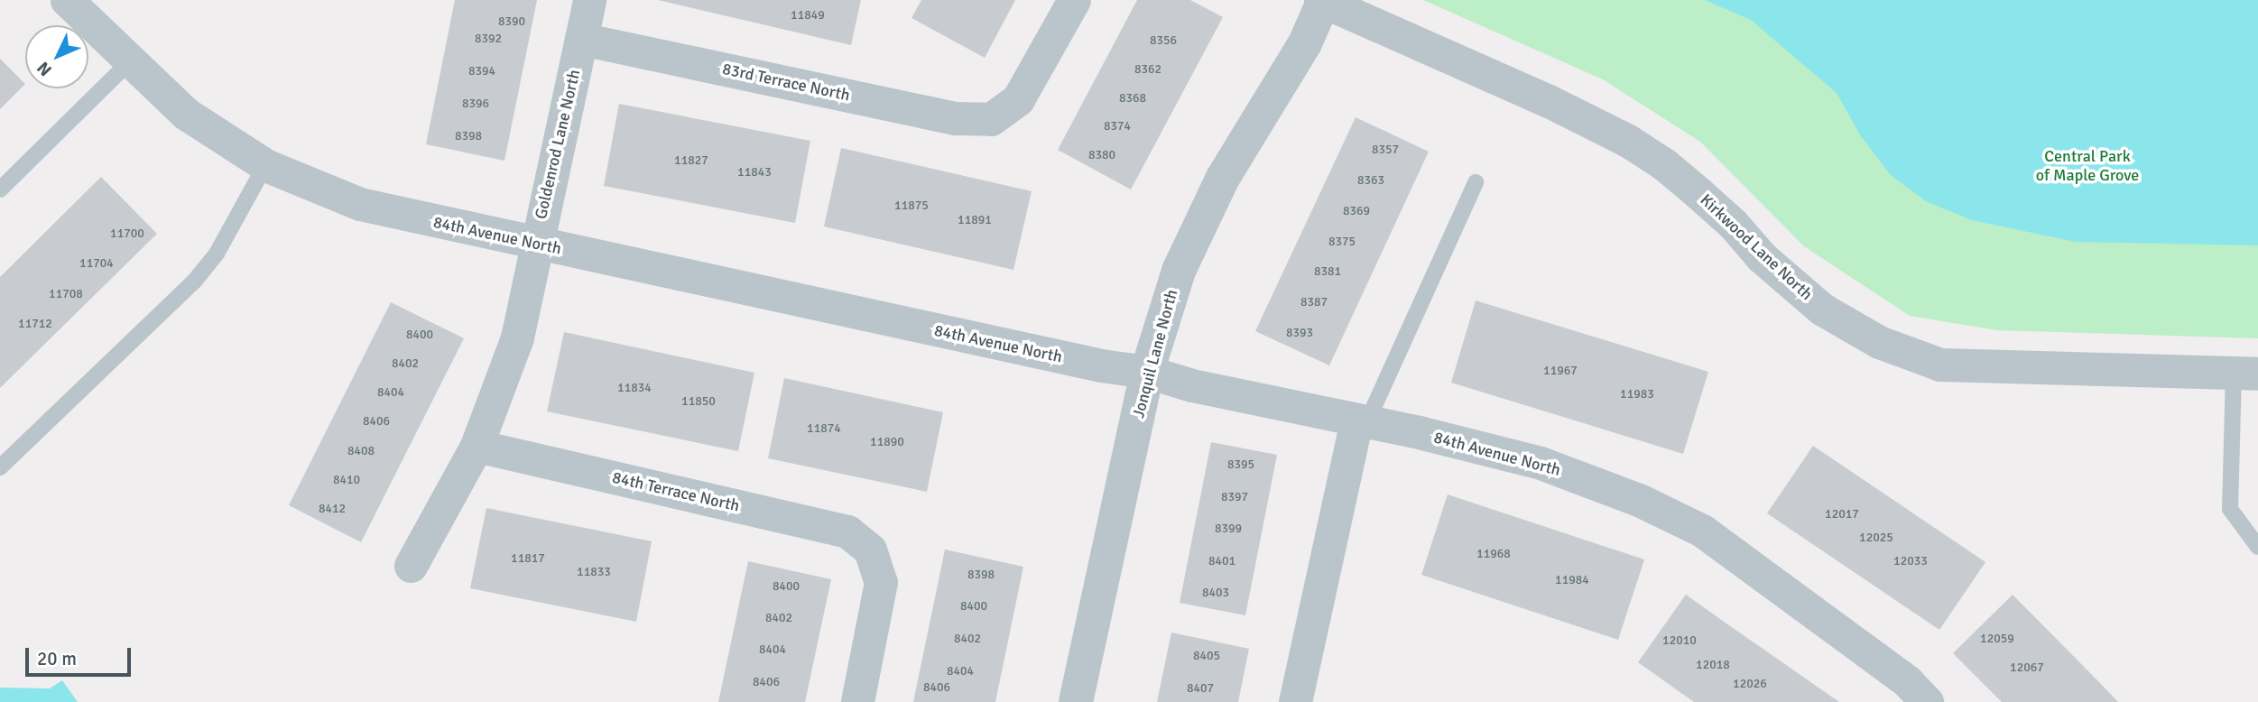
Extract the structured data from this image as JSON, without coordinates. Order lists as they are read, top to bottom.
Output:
{
  "streets": {
    "street": [
      "83rd Terrace North",
      "Goldenrod Lane North",
      "84th Avenue North",
      "Kirkwood Lane North",
      "Jonquil Lane North",
      "84th Terrace North"
    ]
  },
  "crossings": [
    ["83rd Terrace North", "Goldenrod Lane North"],
    ["Goldenrod Lane North", "84th Avenue North"],
    ["Goldenrod Lane North", "84th Terrace North"],
    ["84th Avenue North", "Jonquil Lane North"],
    ["Kirkwood Lane North", "Jonquil Lane North"]
  ],
  "parks": ["Central Park of Maple Grove"],
  "house_numbers": [
    "11849",
    "8390",
    "8392",
    "8356",
    "8362",
    "8394",
    "8368",
    "8396",
    "8374",
    "8398",
    "8357",
    "8380",
    "11827",
    "11843",
    "8363",
    "11875",
    "8369",
    "11891",
    "11700",
    "8375",
    "11704",
    "8381",
    "11708",
    "8387",
    "11712",
    "8393",
    "8400",
    "8402",
    "11967",
    "11834",
    "8404",
    "11983",
    "11850",
    "8406",
    "11874",
    "11890",
    "8408",
    "8395",
    "8410",
    "8397",
    "8412",
    "12017",
    "8399",
    "12025",
    "11968",
    "11817",
    "8401",
    "12033",
    "11833",
    "8398",
    "11984",
    "8400",
    "8403",
    "8400",
    "8402",
    "8402",
    "12059",
    "12010",
    "8404",
    "8405",
    "12018",
    "12067",
    "8404",
    "8406",
    "12026",
    "8406",
    "8407"
  ],
  "scale_bar": "20 m",
  "north": "bottom left"
}
